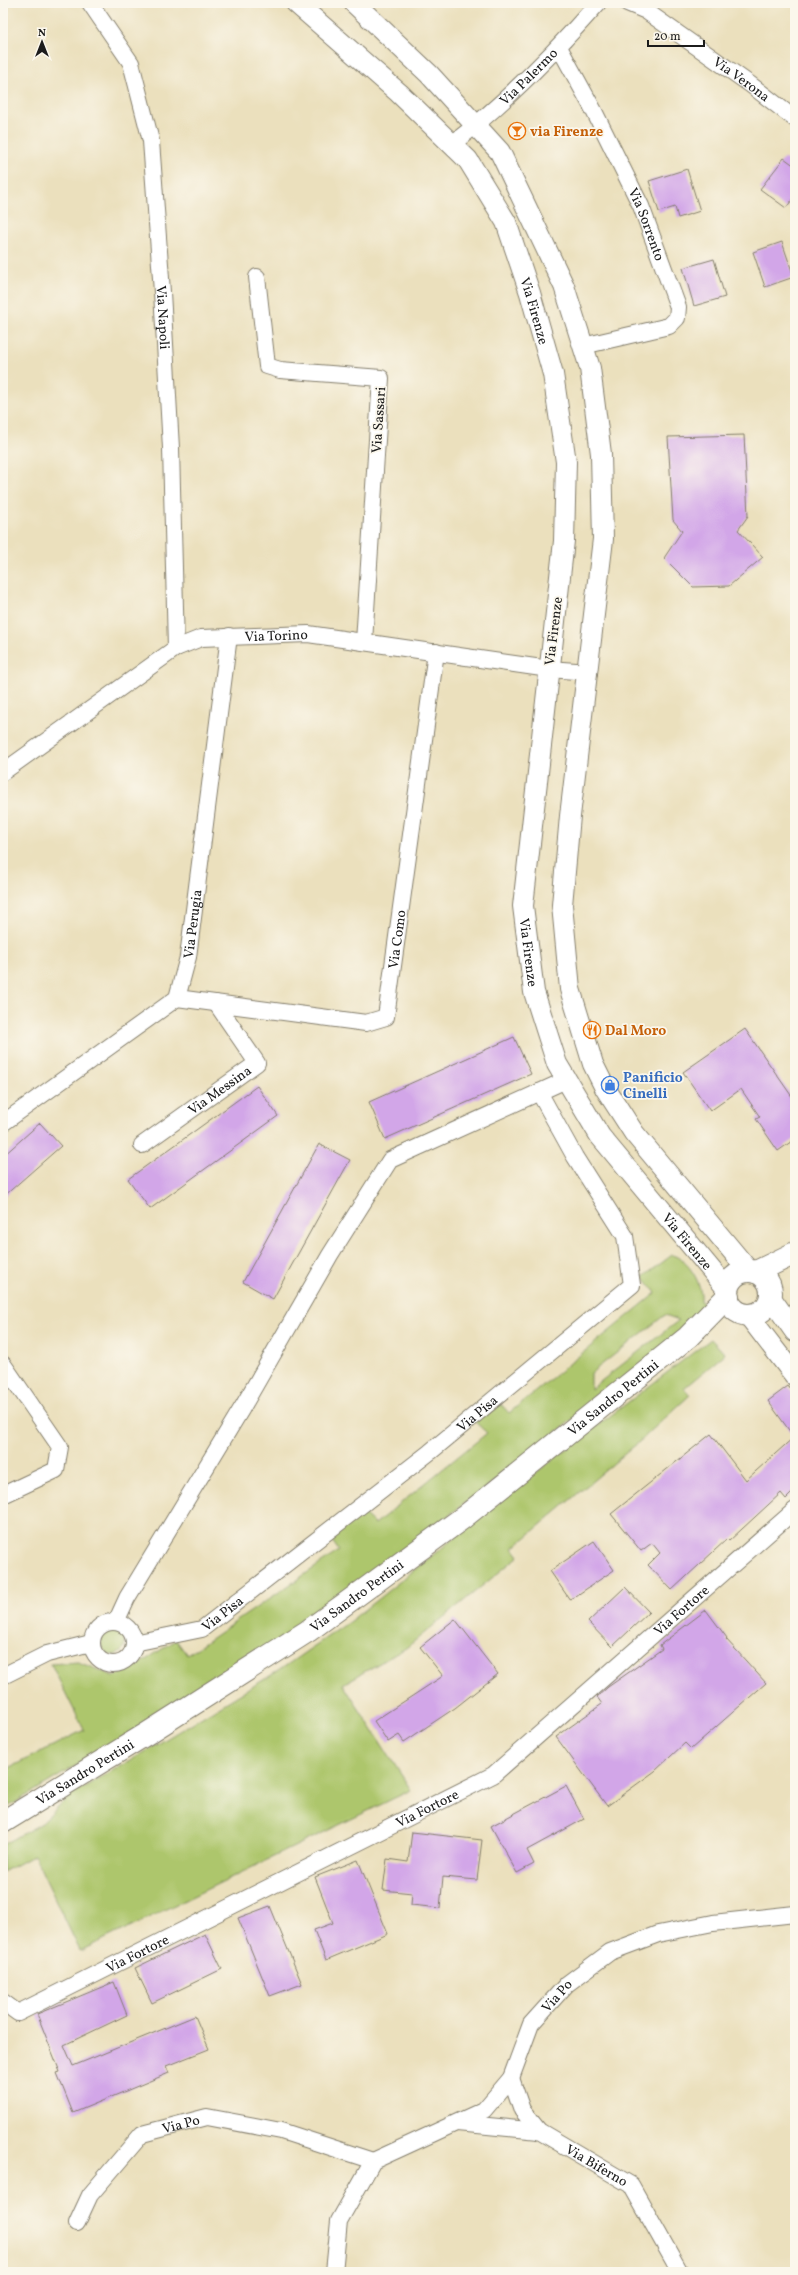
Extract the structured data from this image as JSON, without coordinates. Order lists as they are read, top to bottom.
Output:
{
  "streets": {
    "main road": ["Via Sandro Pertini"],
    "street": [
      "Via Palermo",
      "Via Verona",
      "Via Sorrento",
      "Via Firenze",
      "Via Napoli",
      "Via Sassari",
      "Via Torino",
      "Via Perugia",
      "Via Como",
      "Via Messina",
      "Via Pisa",
      "Via Fortore",
      "Via Po",
      "Via Biferno"
    ]
  },
  "crossings": [
    ["Via Palermo", "Via Sorrento"],
    ["Via Palermo", "Via Firenze"],
    ["Via Sorrento", "Via Firenze"],
    ["Via Firenze", "Via Torino"],
    ["Via Firenze", "Via Sandro Pertini"],
    ["Via Napoli", "Via Torino"],
    ["Via Sassari", "Via Torino"],
    ["Via Torino", "Via Perugia"],
    ["Via Torino", "Via Como"],
    ["Via Perugia", "Via Como"],
    ["Via Como", "Via Messina"],
    ["Via Po", "Via Biferno"]
  ],
  "places": {
    "bar": ["via Firenze"],
    "restaurant": ["Dal Moro"],
    "shop": ["Panificio Cinelli"]
  },
  "scale_bar": "20 m",
  "north": "top"
}
